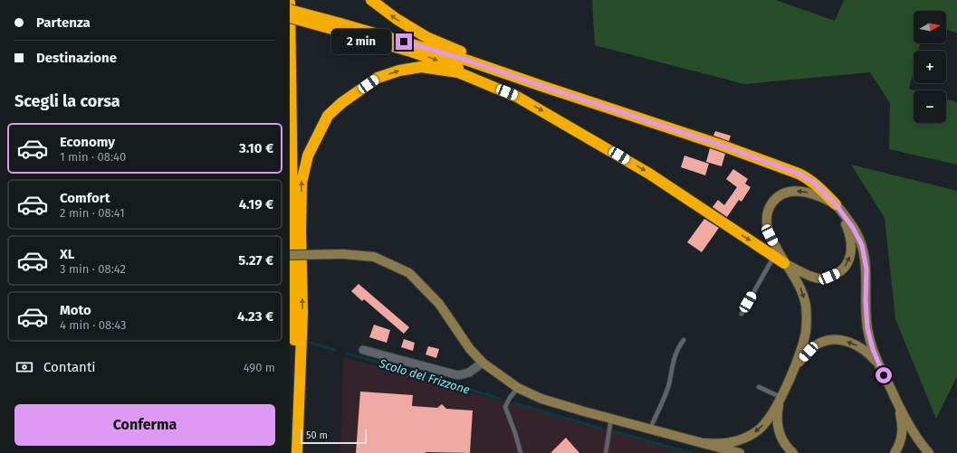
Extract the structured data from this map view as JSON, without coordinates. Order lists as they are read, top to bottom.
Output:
{
  "water": ["Scolo del Frizzone"],
  "scale_bar": "50 m",
  "north": "right",
  "page": {
    "banner": ["Partenza", "Destinazione"],
    "map_buttons": ["+", "−"],
    "bubble": "2 min",
    "heading": "Scegli la corsa",
    "list": [
      {
        "name": "Economy",
        "note": "1 min · 08:40",
        "value": "3.10 €"
      },
      {
        "name": "Comfort",
        "note": "2 min · 08:41",
        "value": "4.19 €"
      },
      {
        "name": "XL",
        "note": "3 min · 08:42",
        "value": "5.27 €"
      },
      {
        "name": "Moto",
        "note": "4 min · 08:43",
        "value": "4.23 €"
      }
    ],
    "pay": ["Contanti", "490 m"],
    "buttons": "Conferma",
    "scale": "50 m"
  }
}
